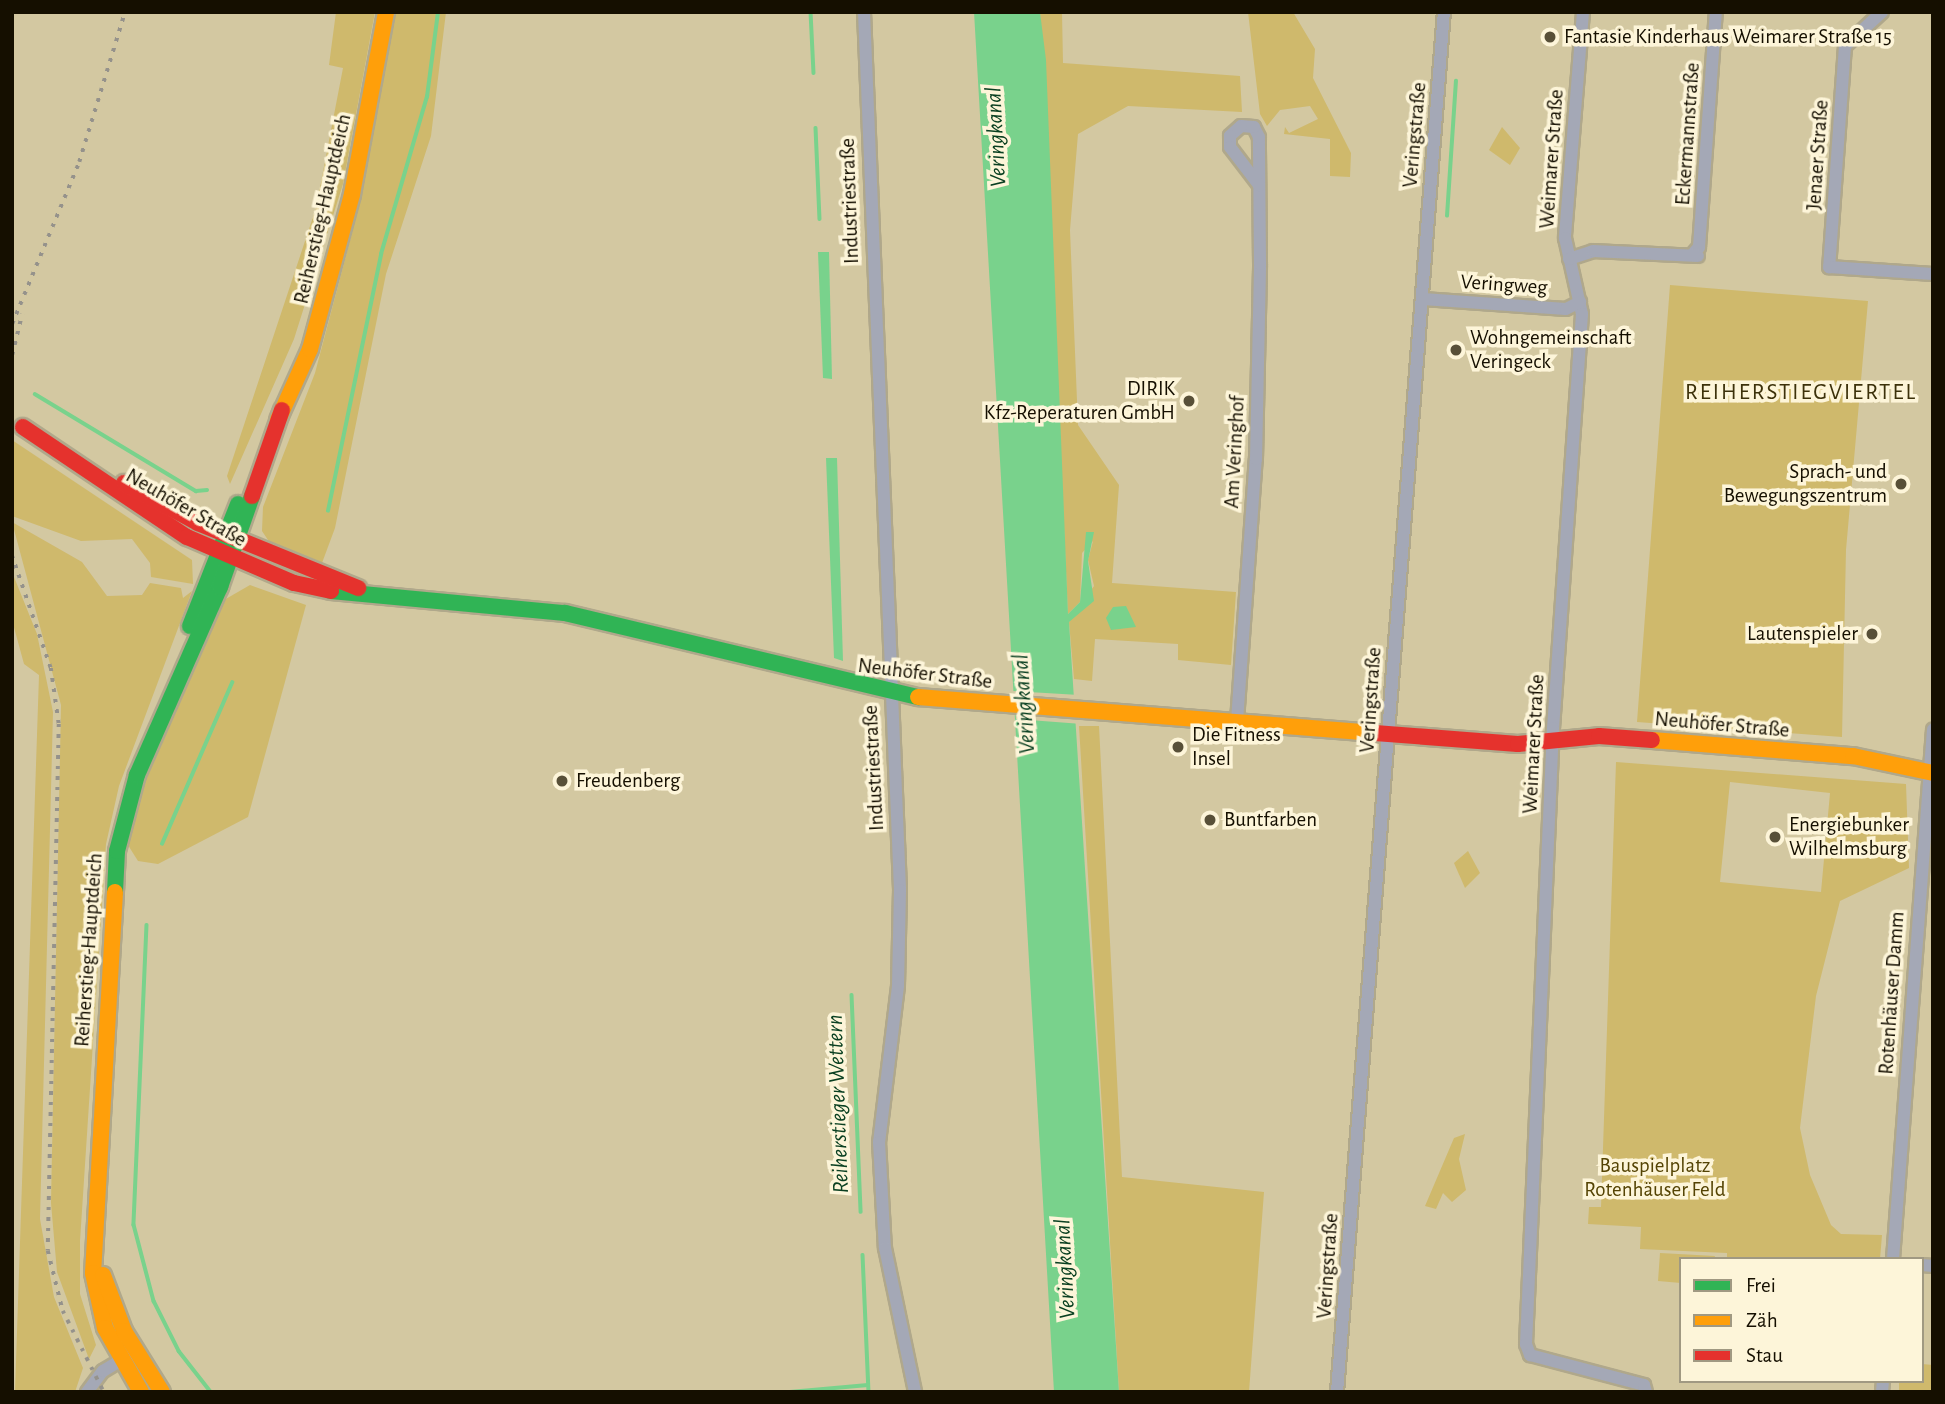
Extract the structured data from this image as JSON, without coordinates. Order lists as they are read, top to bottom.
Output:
{
  "streets": {
    "main road": ["Reiherstieg-Hauptdeich", "Neuhöfer Straße"],
    "street": [
      "Eckermannstraße",
      "Veringstraße",
      "Jenaer Straße",
      "Weimarer Straße",
      "Industriestraße",
      "Veringweg",
      "Am Veringhof",
      "Rotenhäuser Damm"
    ]
  },
  "crossings": [
    ["Eckermannstraße", "Weimarer Straße"],
    ["Veringstraße", "Veringweg"],
    ["Veringstraße", "Neuhöfer Straße"],
    ["Weimarer Straße", "Veringweg"],
    ["Weimarer Straße", "Neuhöfer Straße"],
    ["Industriestraße", "Neuhöfer Straße"],
    ["Reiherstieg-Hauptdeich", "Neuhöfer Straße"],
    ["Am Veringhof", "Neuhöfer Straße"],
    ["Neuhöfer Straße", "Rotenhäuser Damm"]
  ],
  "districts": ["REIHERSTIEGVIERTEL"],
  "water": ["Veringkanal", "Reiherstieger Wettern"],
  "parks": ["Bauspielplatz Rotenhäuser Feld"],
  "places": [
    "Fantasie Kinderhaus Weimarer Straße 15",
    "Wohngemeinschaft Veringeck",
    "DIRIK Kfz-Reperaturen GmbH",
    "Sprach- und Bewegungszentrum",
    "Lautenspieler",
    "Die Fitness Insel",
    "Freudenberg",
    "Buntfarben",
    "Energiebunker Wilhelmsburg"
  ],
  "legend": ["Frei", "Zäh", "Stau"]
}
